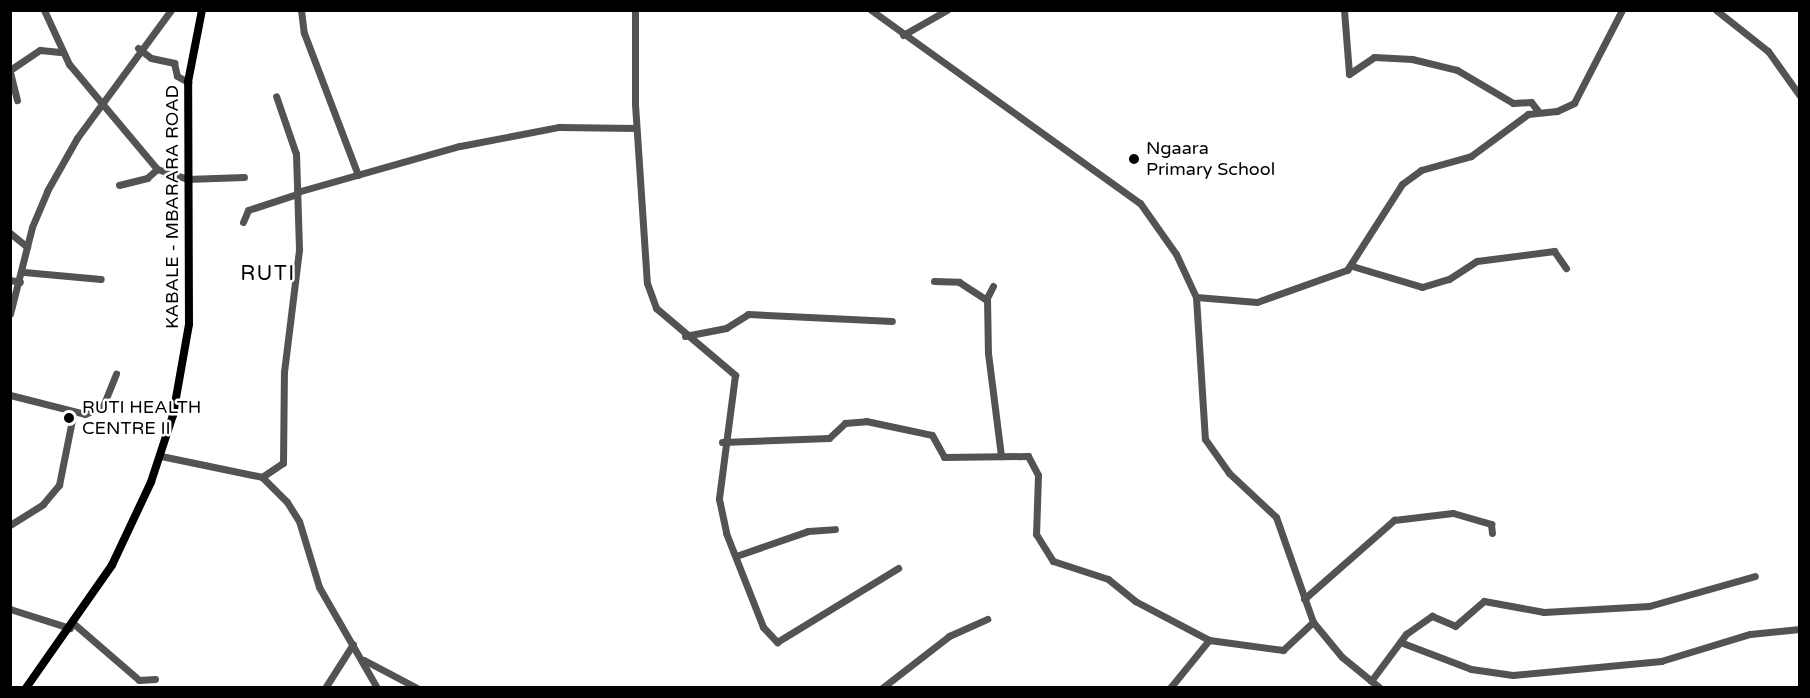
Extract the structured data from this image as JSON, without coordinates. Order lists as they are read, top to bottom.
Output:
{
  "streets": {
    "main road": ["KABALE - MBARARA ROAD"]
  },
  "districts": ["RUTI"],
  "places": ["Ngaara Primary School", "RUTI HEALTH CENTRE II"]
}
